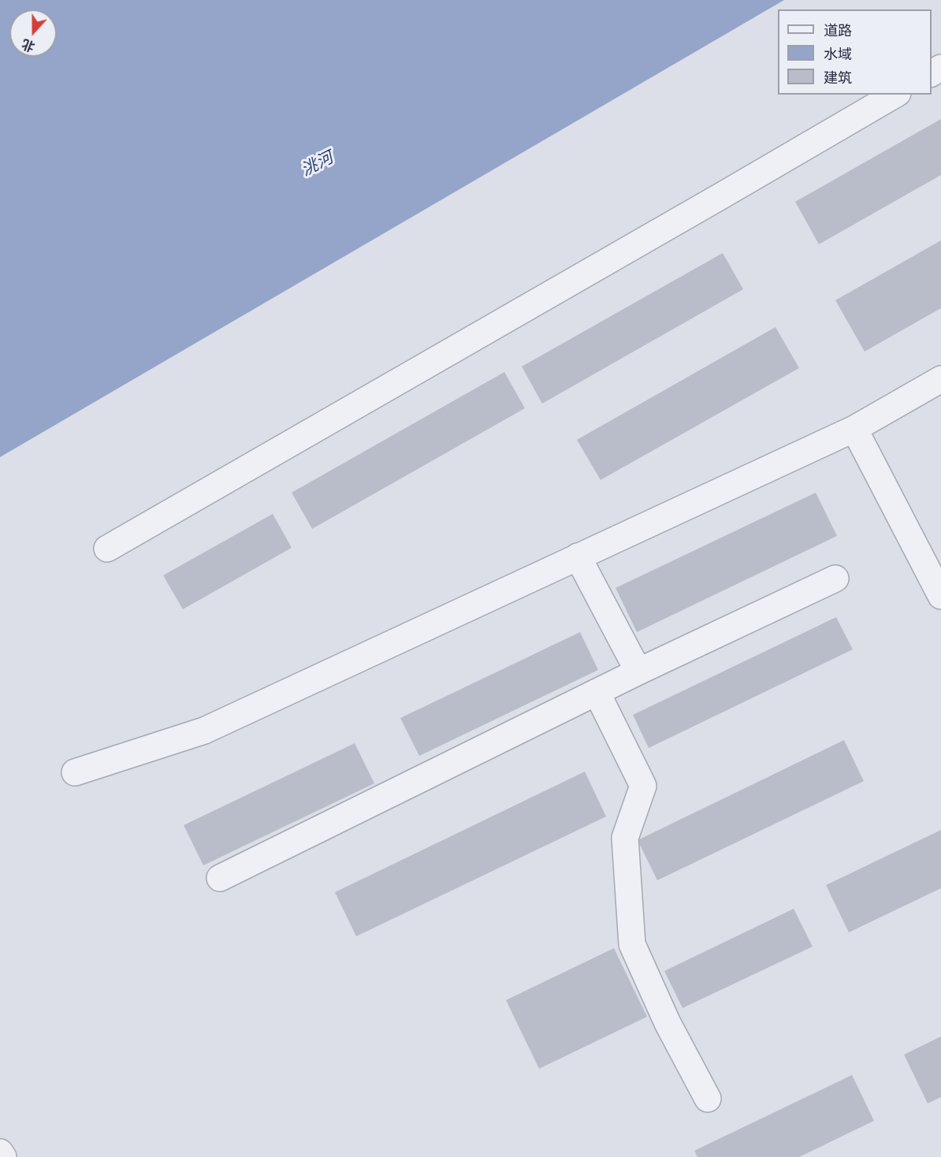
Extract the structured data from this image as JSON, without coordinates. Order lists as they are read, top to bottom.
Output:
{
  "water": ["洮河"],
  "legend": ["道路", "水域", "建筑"],
  "north": "bottom"
}
